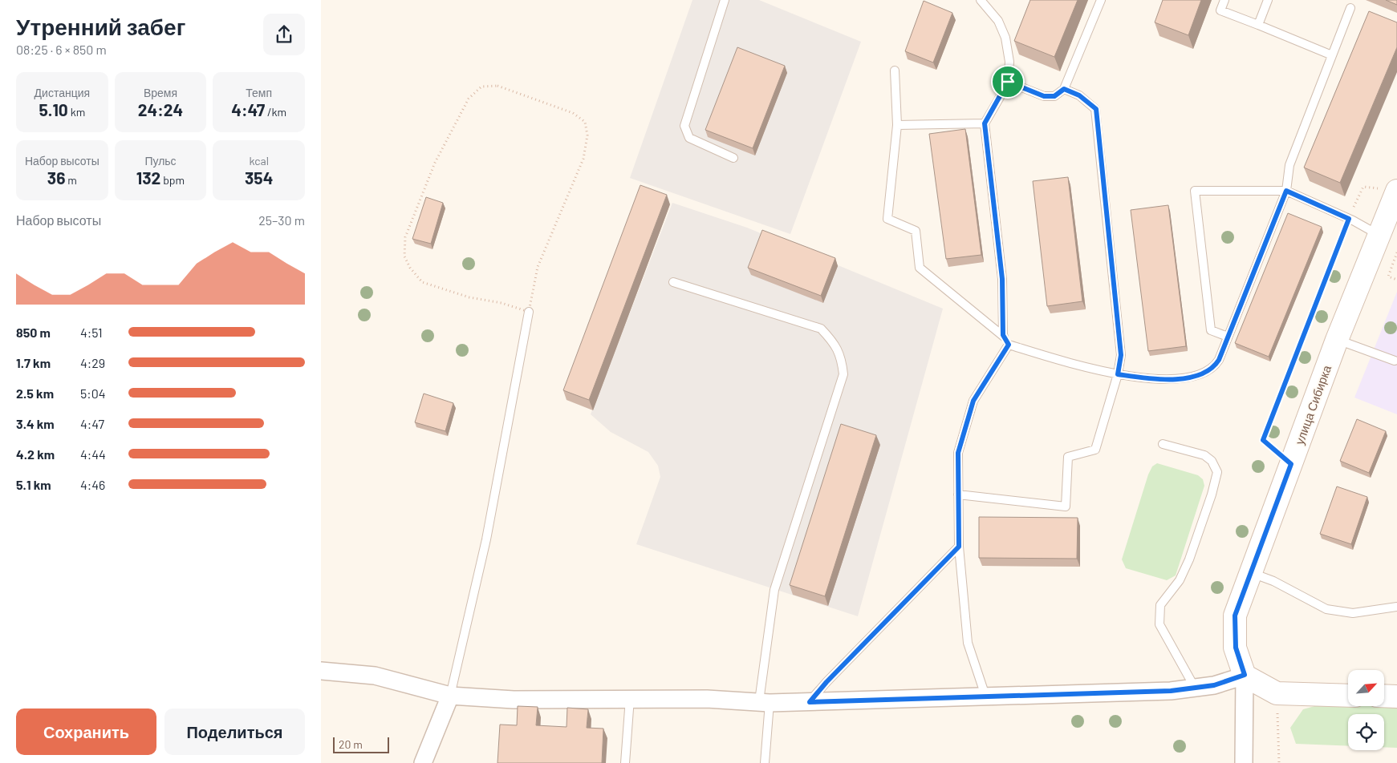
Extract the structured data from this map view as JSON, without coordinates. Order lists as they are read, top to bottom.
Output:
{
  "streets": {
    "street": ["улица Сибирка"]
  },
  "scale_bar": "20 m",
  "north": "top right",
  "page": {
    "heading": ["Утренний забег", "08:25 · 6 × 850 m"],
    "stats": [
      ["Дистанция", "5.10 km"],
      ["Время", "24:24"],
      ["Темп", "4:47 /km"],
      ["Набор высоты", "36 m"],
      ["Пульс", "132 bpm"],
      ["kcal", "354"]
    ],
    "chart": ["Набор высоты", "25–30 m"],
    "list": [
      {
        "name": "850 m",
        "note": "4:51"
      },
      {
        "name": "1.7 km",
        "note": "4:29"
      },
      {
        "name": "2.5 km",
        "note": "5:04"
      },
      {
        "name": "3.4 km",
        "note": "4:47"
      },
      {
        "name": "4.2 km",
        "note": "4:44"
      },
      {
        "name": "5.1 km",
        "note": "4:46"
      }
    ],
    "buttons": ["Сохранить", "Поделиться"],
    "scale": "20 m"
  }
}
